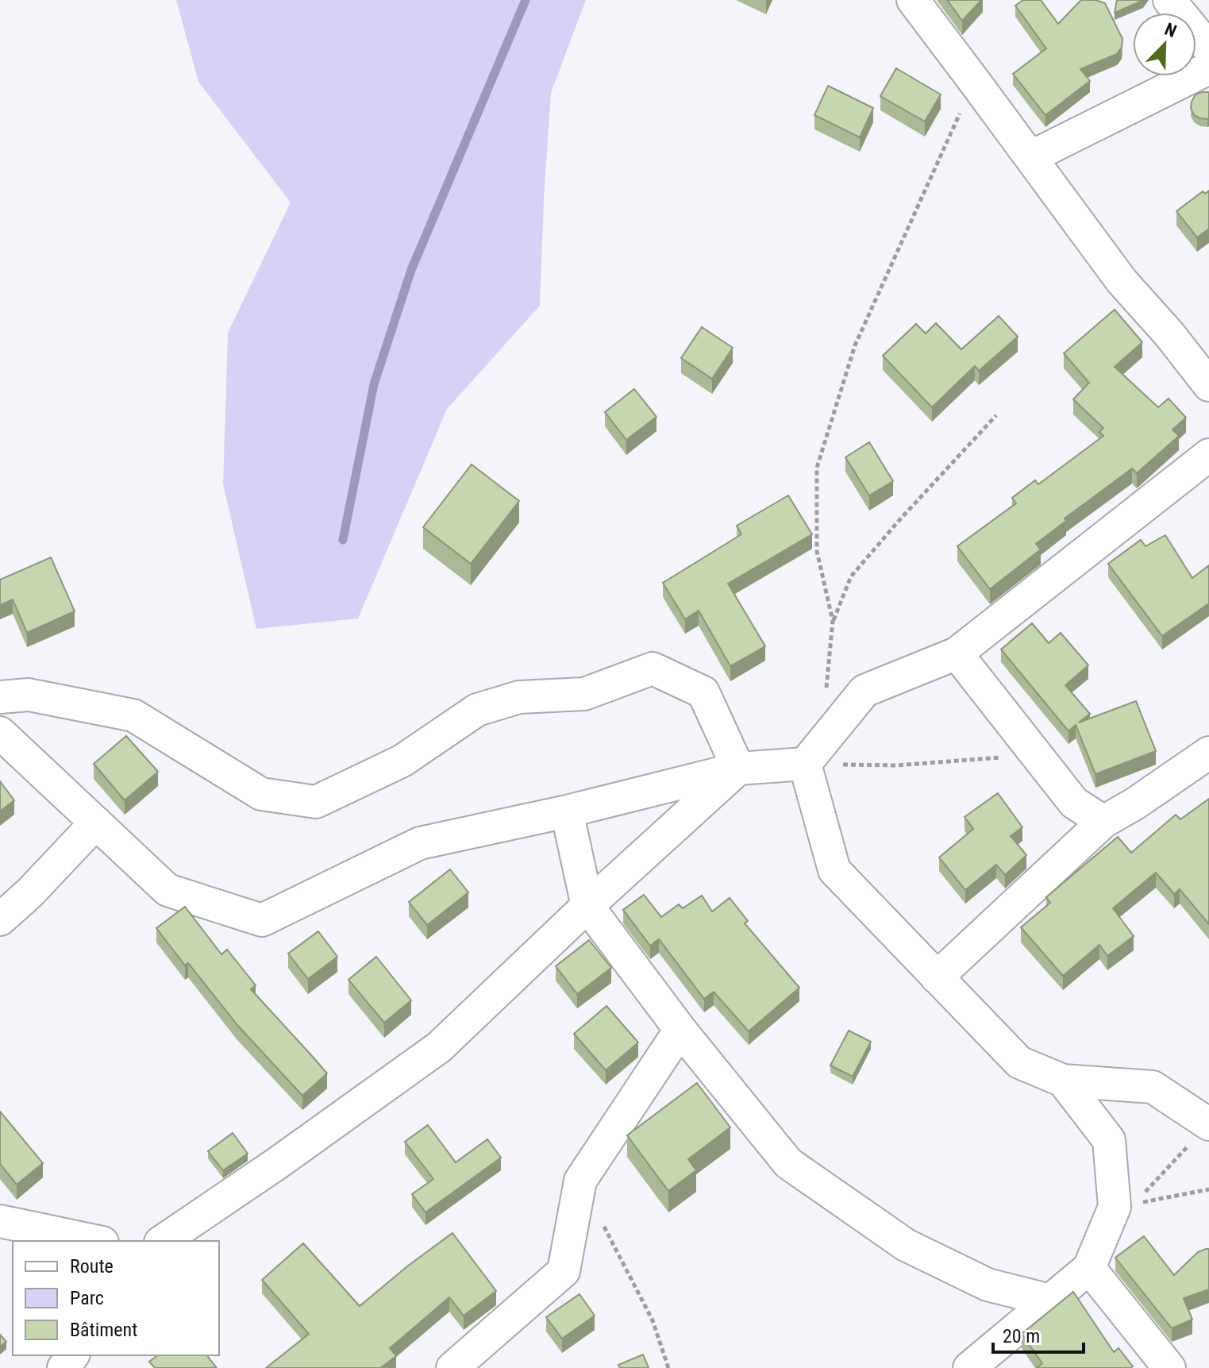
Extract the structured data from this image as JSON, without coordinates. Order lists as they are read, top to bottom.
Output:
{
  "legend": ["Route", "Parc", "Bâtiment"],
  "scale_bar": "20 m",
  "north": "top right"
}
